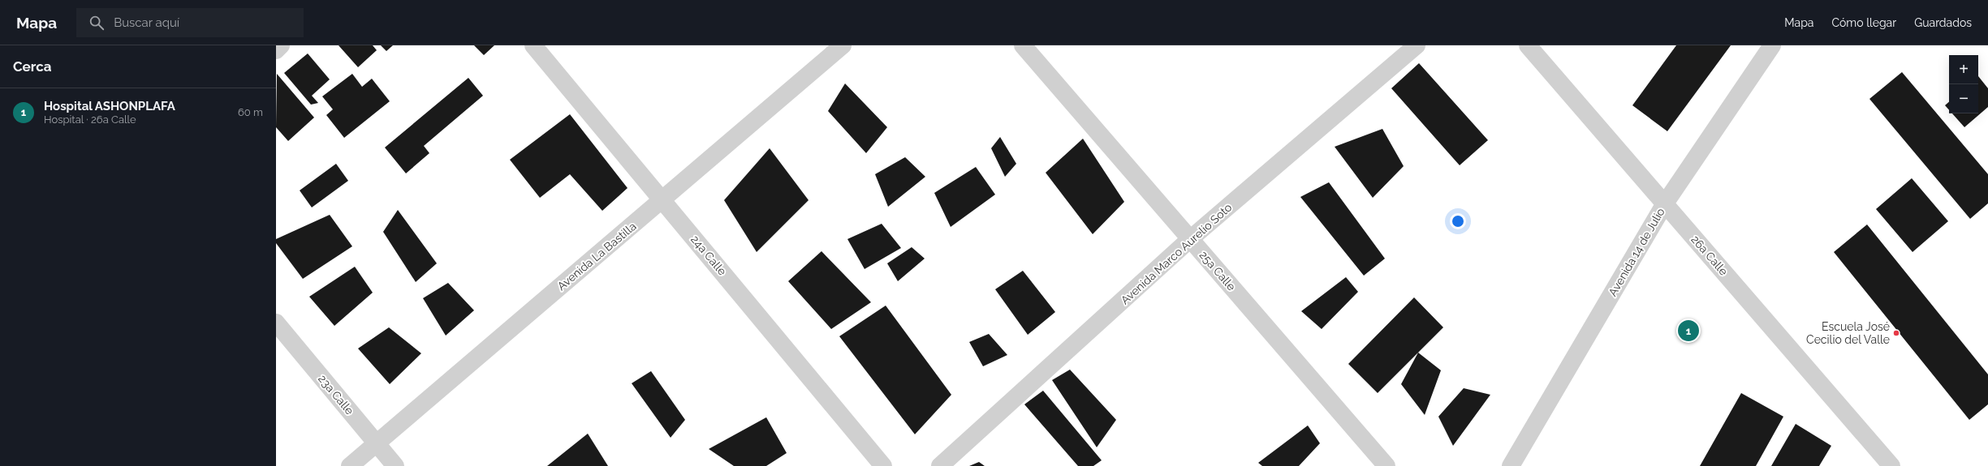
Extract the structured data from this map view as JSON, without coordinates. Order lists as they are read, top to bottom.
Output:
{
  "streets": {
    "street": [
      "Avenida 14 de Julio",
      "Avenida Marco Aurelio Soto",
      "24a Calle",
      "26a Calle",
      "Avenida La Bastilla",
      "25a Calle",
      "23a Calle"
    ]
  },
  "crossings": [
    ["Avenida 14 de Julio", "26a Calle"],
    ["Avenida Marco Aurelio Soto", "25a Calle"],
    ["24a Calle", "Avenida La Bastilla"],
    ["Avenida La Bastilla", "23a Calle"]
  ],
  "places": ["Escuela José Cecilio del Valle"],
  "page": {
    "header": "Mapa",
    "search": "Buscar aquí",
    "nav": ["Mapa", "Cómo llegar", "Guardados"],
    "heading": "Cerca",
    "map_buttons": ["+", "−"],
    "list": [
      {
        "mark": "1",
        "name": "Hospital ASHONPLAFA",
        "note": "Hospital · 26a Calle",
        "value": "60 m"
      }
    ],
    "pins": "1"
  }
}
